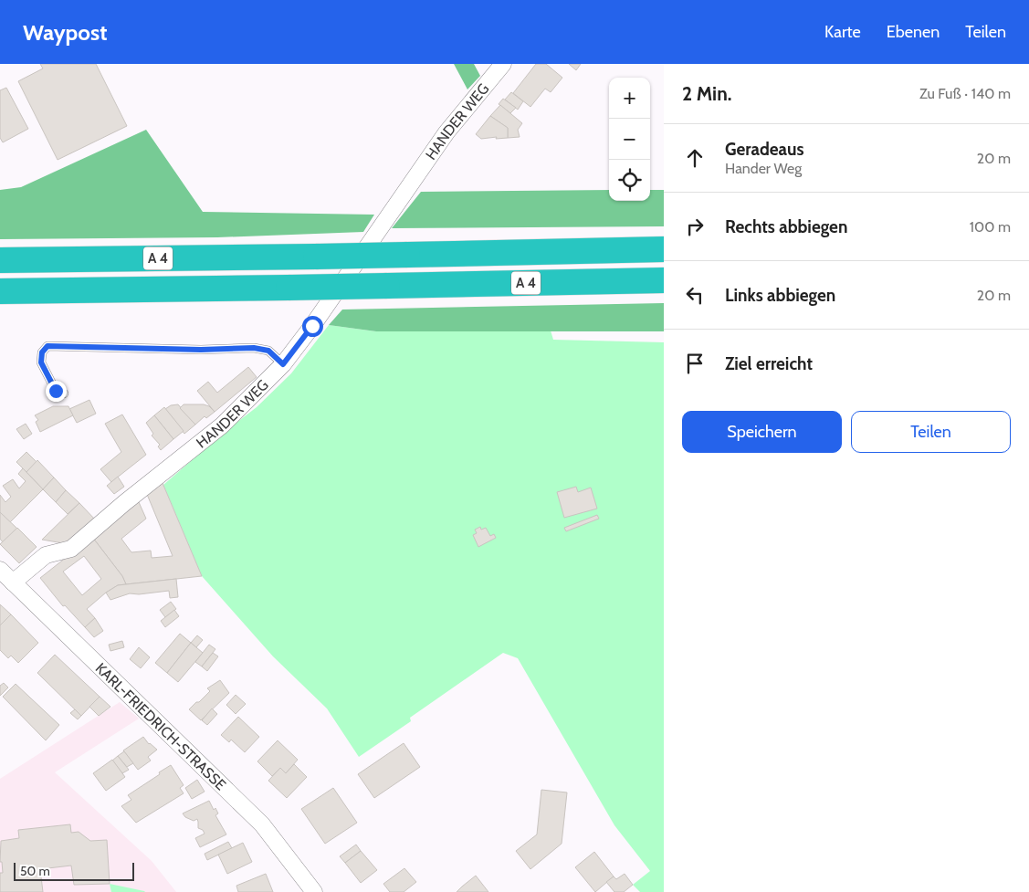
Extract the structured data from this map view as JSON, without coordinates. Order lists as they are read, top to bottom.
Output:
{
  "streets": {
    "highway": ["A 4"],
    "street": ["HANDER WEG", "KARL-FRIEDRICH-STRASSE"]
  },
  "crossings": [
    ["HANDER WEG", "KARL-FRIEDRICH-STRASSE"]
  ],
  "scale_bar": "50 m",
  "page": {
    "header": "Waypost",
    "nav": ["Karte", "Ebenen", "Teilen"],
    "heading": ["2 Min.", "Zu Fuß · 140 m"],
    "map_buttons": ["+", "−"],
    "list": [
      ["Geradeaus", "Hander Weg", "20 m"],
      ["Rechts abbiegen", "100 m"],
      ["Links abbiegen", "20 m"],
      "Ziel erreicht"
    ],
    "buttons": ["Speichern", "Teilen"],
    "scale": "50 m"
  }
}
